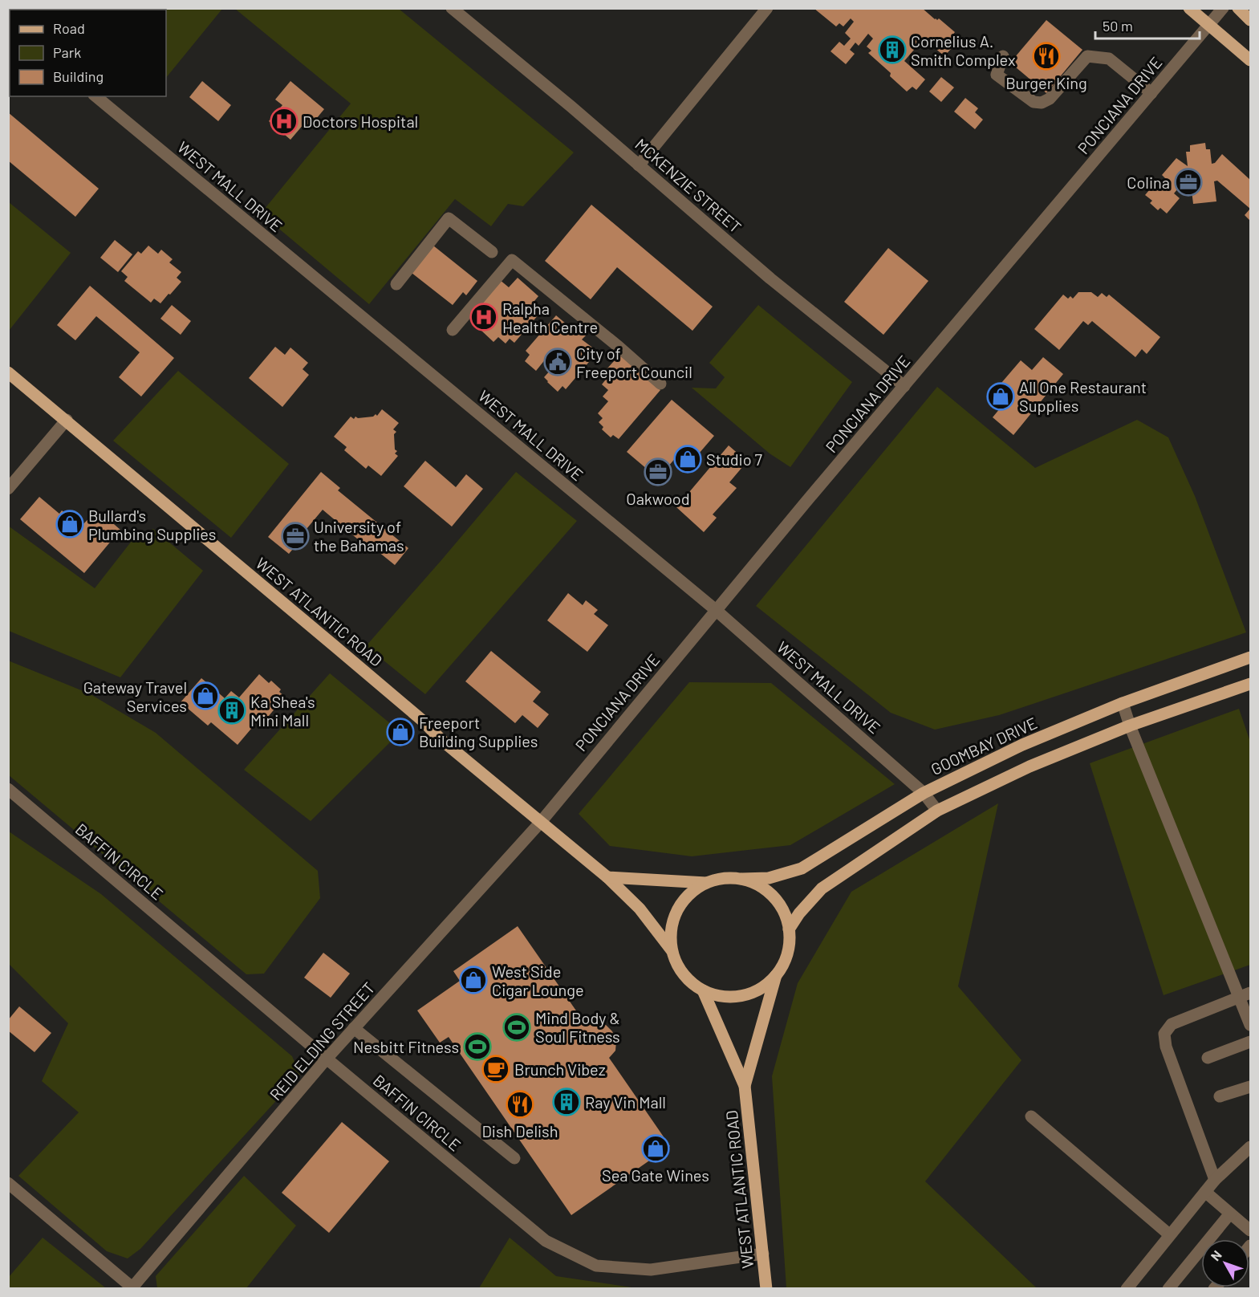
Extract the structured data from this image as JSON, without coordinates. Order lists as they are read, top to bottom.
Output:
{
  "streets": {
    "main road": ["WEST ATLANTIC ROAD", "GOOMBAY DRIVE"],
    "street": [
      "PONCIANA DRIVE",
      "MCKENZIE STREET",
      "WEST MALL DRIVE",
      "BAFFIN CIRCLE",
      "REID ELDING STREET"
    ]
  },
  "crossings": [
    ["PONCIANA DRIVE", "MCKENZIE STREET"],
    ["PONCIANA DRIVE", "WEST MALL DRIVE"],
    ["PONCIANA DRIVE", "WEST ATLANTIC ROAD"],
    ["PONCIANA DRIVE", "REID ELDING STREET"],
    ["WEST MALL DRIVE", "GOOMBAY DRIVE"],
    ["WEST ATLANTIC ROAD", "GOOMBAY DRIVE"],
    ["WEST ATLANTIC ROAD", "BAFFIN CIRCLE"],
    ["WEST ATLANTIC ROAD", "REID ELDING STREET"],
    ["BAFFIN CIRCLE", "REID ELDING STREET"]
  ],
  "places": {
    "building": ["Cornelius A. Smith Complex", "Ka Shea's Mini Mall", "Ray Vin Mall"],
    "restaurant": ["Burger King", "Dish Delish"],
    "hospital": ["Doctors Hospital", "Ralpha Health Centre"],
    "office": ["Colina", "Oakwood", "University of the Bahamas"],
    "public building": ["City of Freeport Council"],
    "shop": [
      "All One Restaurant Supplies",
      "Studio 7",
      "Bullard's Plumbing Supplies",
      "Gateway Travel Services",
      "Freeport Building Supplies",
      "West Side Cigar Lounge",
      "Sea Gate Wines"
    ],
    "sports": ["Mind Body & Soul Fitness", "Nesbitt Fitness"],
    "cafe": ["Brunch Vibez"]
  },
  "legend": ["Road", "Park", "Building"],
  "scale_bar": "50 m",
  "north": "top left"
}
